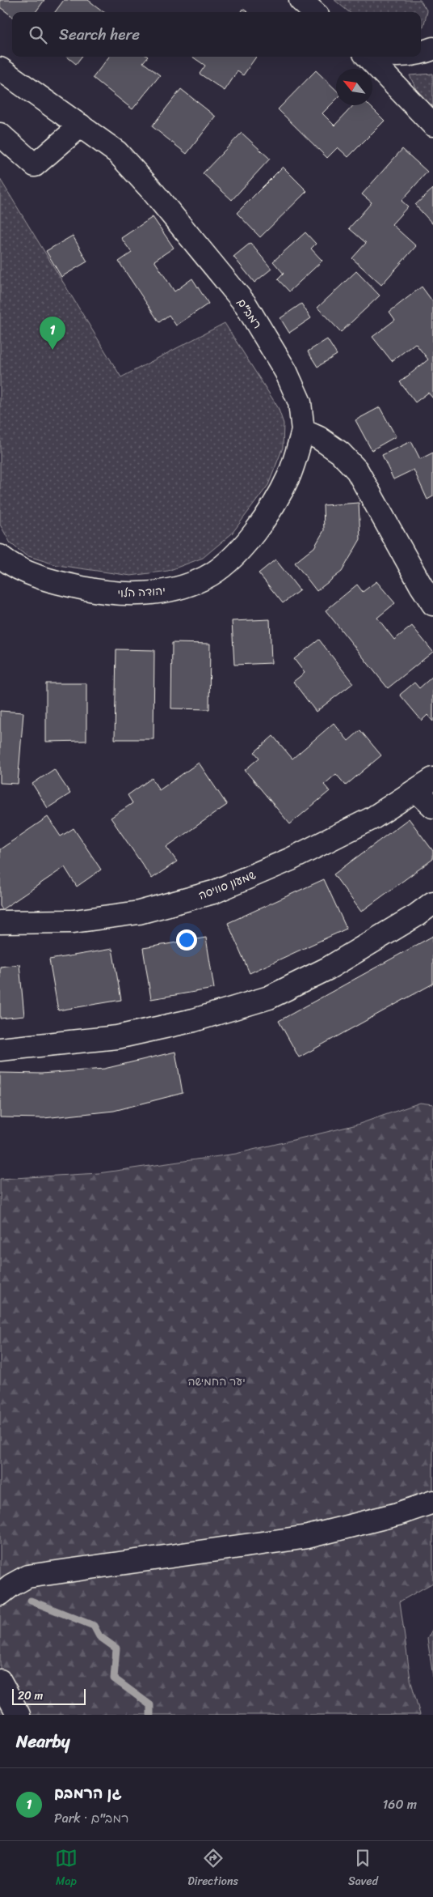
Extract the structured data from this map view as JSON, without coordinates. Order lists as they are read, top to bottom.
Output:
{
  "streets": {
    "street": ["רמב\"ם", "יהודה הלוי", "שמעון סוויסה"]
  },
  "crossings": [
    ["רמב\"ם", "יהודה הלוי"]
  ],
  "parks": ["יער החמישה"],
  "scale_bar": "20 m",
  "north": "top left",
  "page": {
    "search": "Search here",
    "pins": "1",
    "scale": "20 m",
    "heading": "Nearby",
    "list": [
      {
        "mark": "1",
        "name": "גן הרמבם",
        "note": "Park · רמב\"ם",
        "value": "160 m"
      }
    ],
    "nav": ["Map", "Directions", "Saved"]
  }
}
